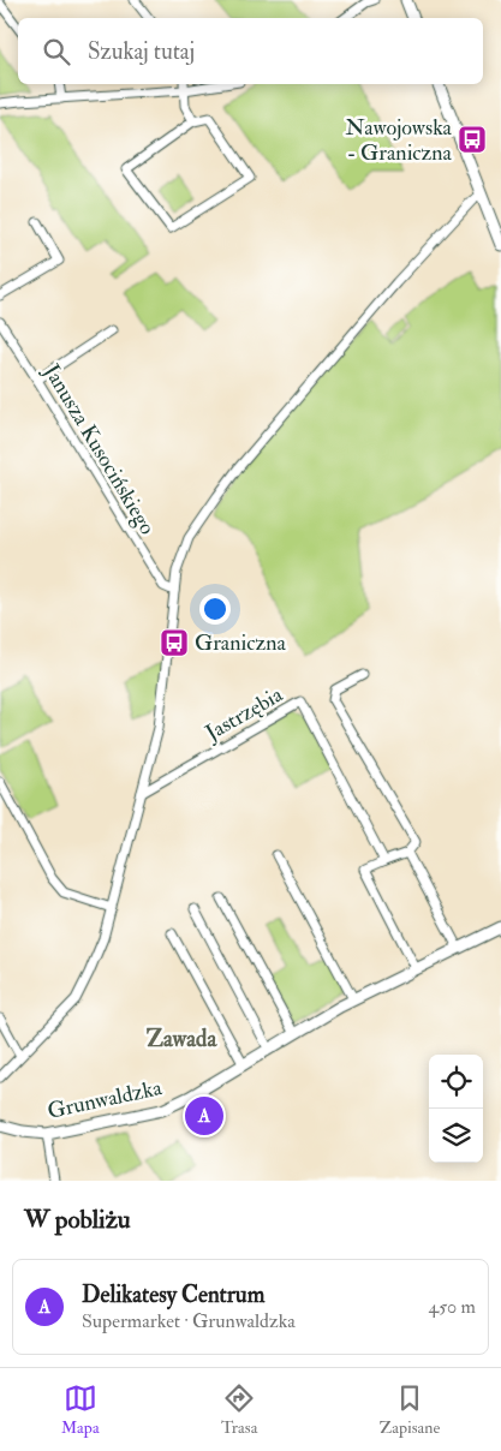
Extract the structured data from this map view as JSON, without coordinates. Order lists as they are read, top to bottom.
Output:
{
  "streets": {
    "street": ["Janusza Kusocińskiego", "Jastrzębia", "Grunwaldzka"]
  },
  "districts": ["Zawada"],
  "places": {
    "bus stop": ["Nawojowska - Graniczna", "Graniczna"]
  },
  "page": {
    "search": "Szukaj tutaj",
    "pins": "A",
    "heading": "W pobliżu",
    "list": [
      {
        "mark": "A",
        "name": "Delikatesy Centrum",
        "note": "Supermarket · Grunwaldzka",
        "value": "450 m"
      }
    ],
    "nav": ["Mapa", "Trasa", "Zapisane"]
  }
}
